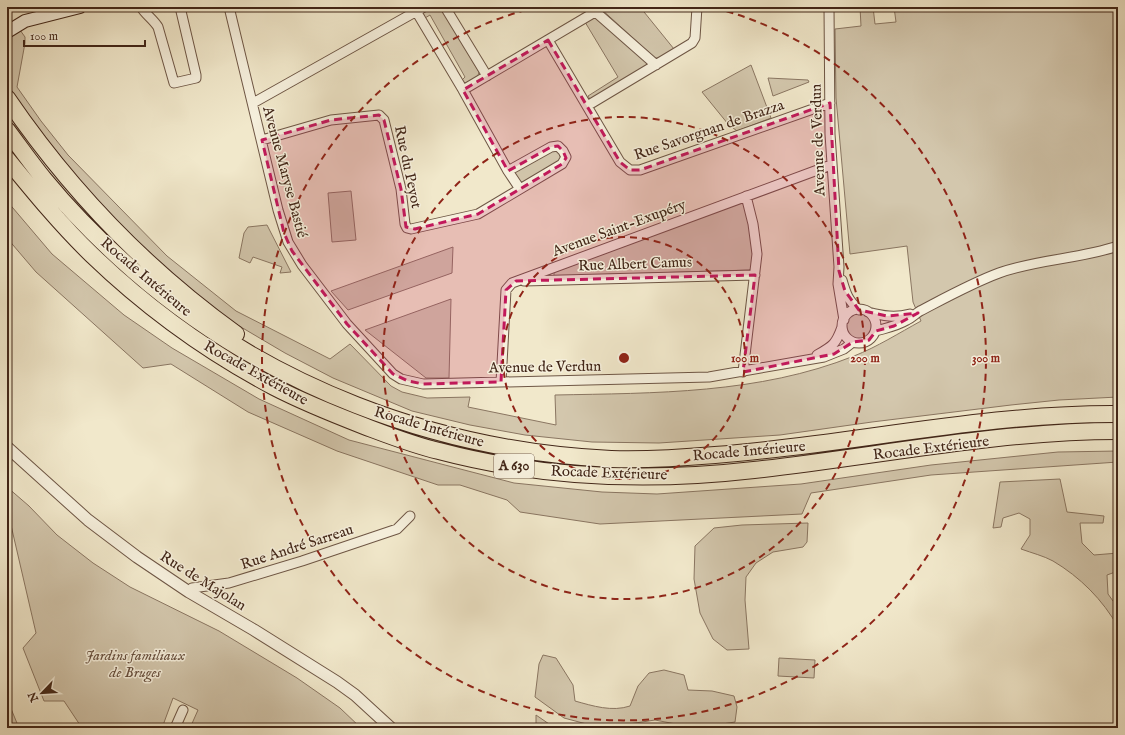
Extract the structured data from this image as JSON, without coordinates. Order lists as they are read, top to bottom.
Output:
{
  "streets": {
    "highway": ["Rocade Intérieure", "Rocade Extérieure", "A 630"],
    "street": [
      "Rue Savorgnan de Brazza",
      "Avenue de Verdun",
      "Rue du Peyot",
      "Avenue Maryse Bastié",
      "Avenue Saint-Exupéry",
      "Rue Albert Camus",
      "Rue André Sarreau",
      "Rue de Majolan"
    ]
  },
  "crossings": [
    ["Rue Savorgnan de Brazza", "Avenue de Verdun"],
    ["Avenue de Verdun", "Avenue Maryse Bastié"],
    ["Avenue de Verdun", "Avenue Saint-Exupéry"],
    ["Rue du Peyot", "Avenue Maryse Bastié"],
    ["Avenue Saint-Exupéry", "Rue Albert Camus"],
    ["Rue André Sarreau", "Rue de Majolan"]
  ],
  "parks": ["Jardins familiaux de Bruges"],
  "scale_bar": "100 m",
  "north": "bottom left",
  "rings": ["100 m", "200 m", "300 m"]
}
